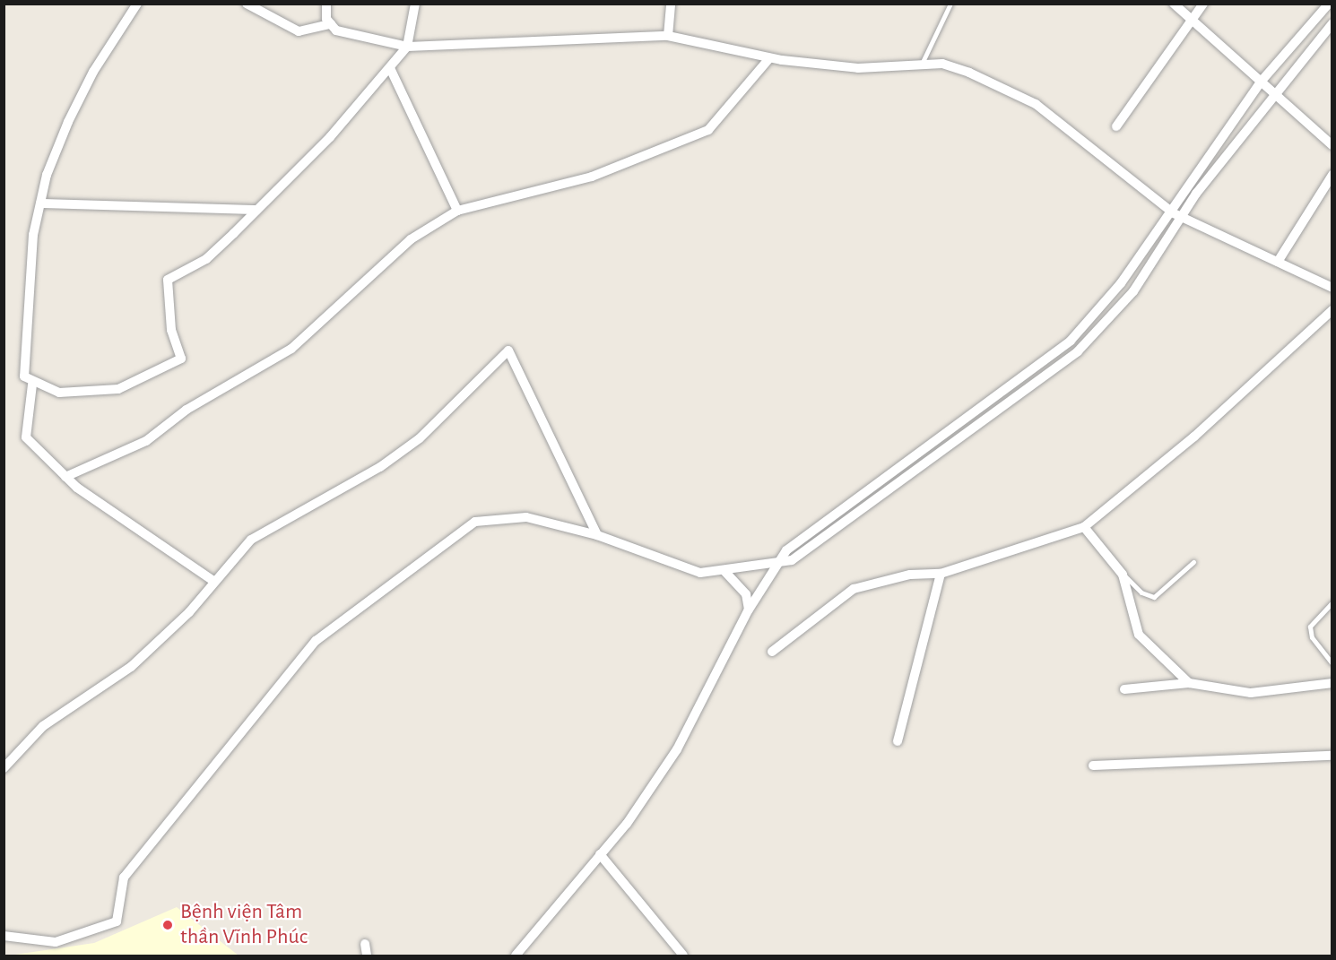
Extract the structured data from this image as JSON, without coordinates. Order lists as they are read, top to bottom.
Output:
{
  "places": ["Bệnh viện Tâm thần Vĩnh Phúc"]
}
